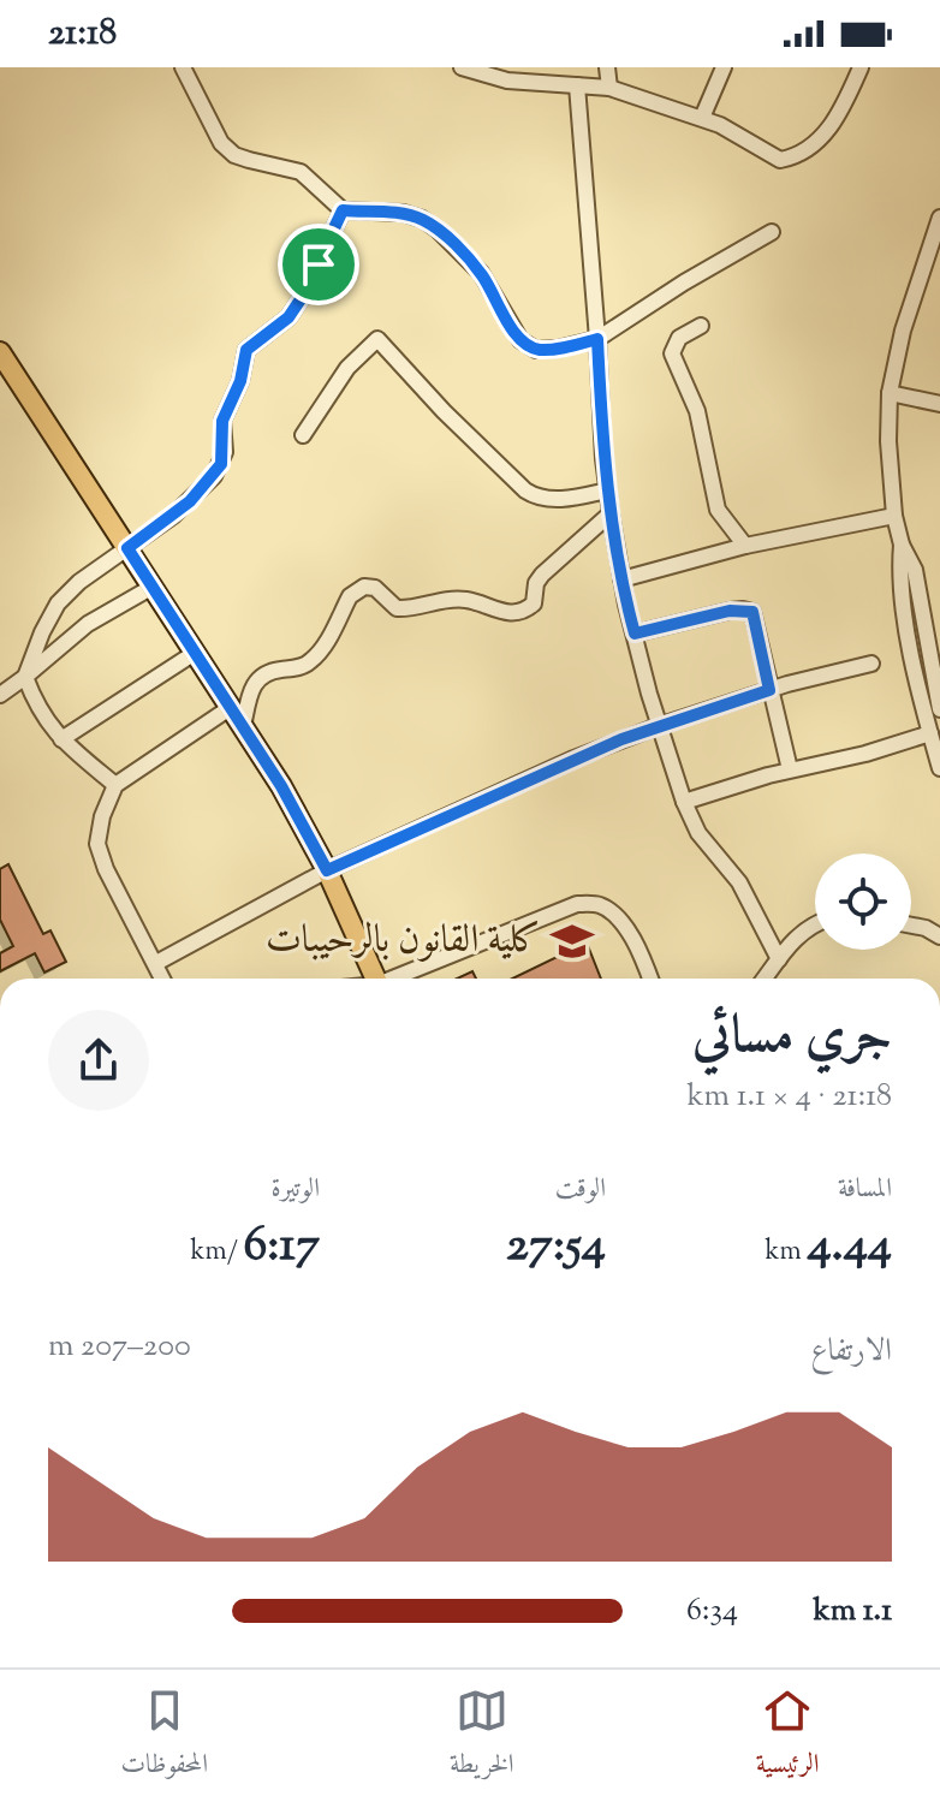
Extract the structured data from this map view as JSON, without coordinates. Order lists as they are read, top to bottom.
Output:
{
  "places": {
    "school or university": ["كلية القانون بالرحيبات"]
  },
  "page": {
    "status": "21:18",
    "heading": ["جري مسائي", "21:18 · 4 × 1.1 km"],
    "stats": [
      ["المسافة", "4.44 km"],
      ["الوقت", "27:54"],
      ["الوتيرة", "6:17 /km"]
    ],
    "chart": ["الارتفاع", "200–207 m"],
    "list": [
      {
        "name": "1.1 km",
        "note": "6:34"
      }
    ],
    "tabs": ["الرئيسية", "الخريطة", "المحفوظات"]
  }
}
